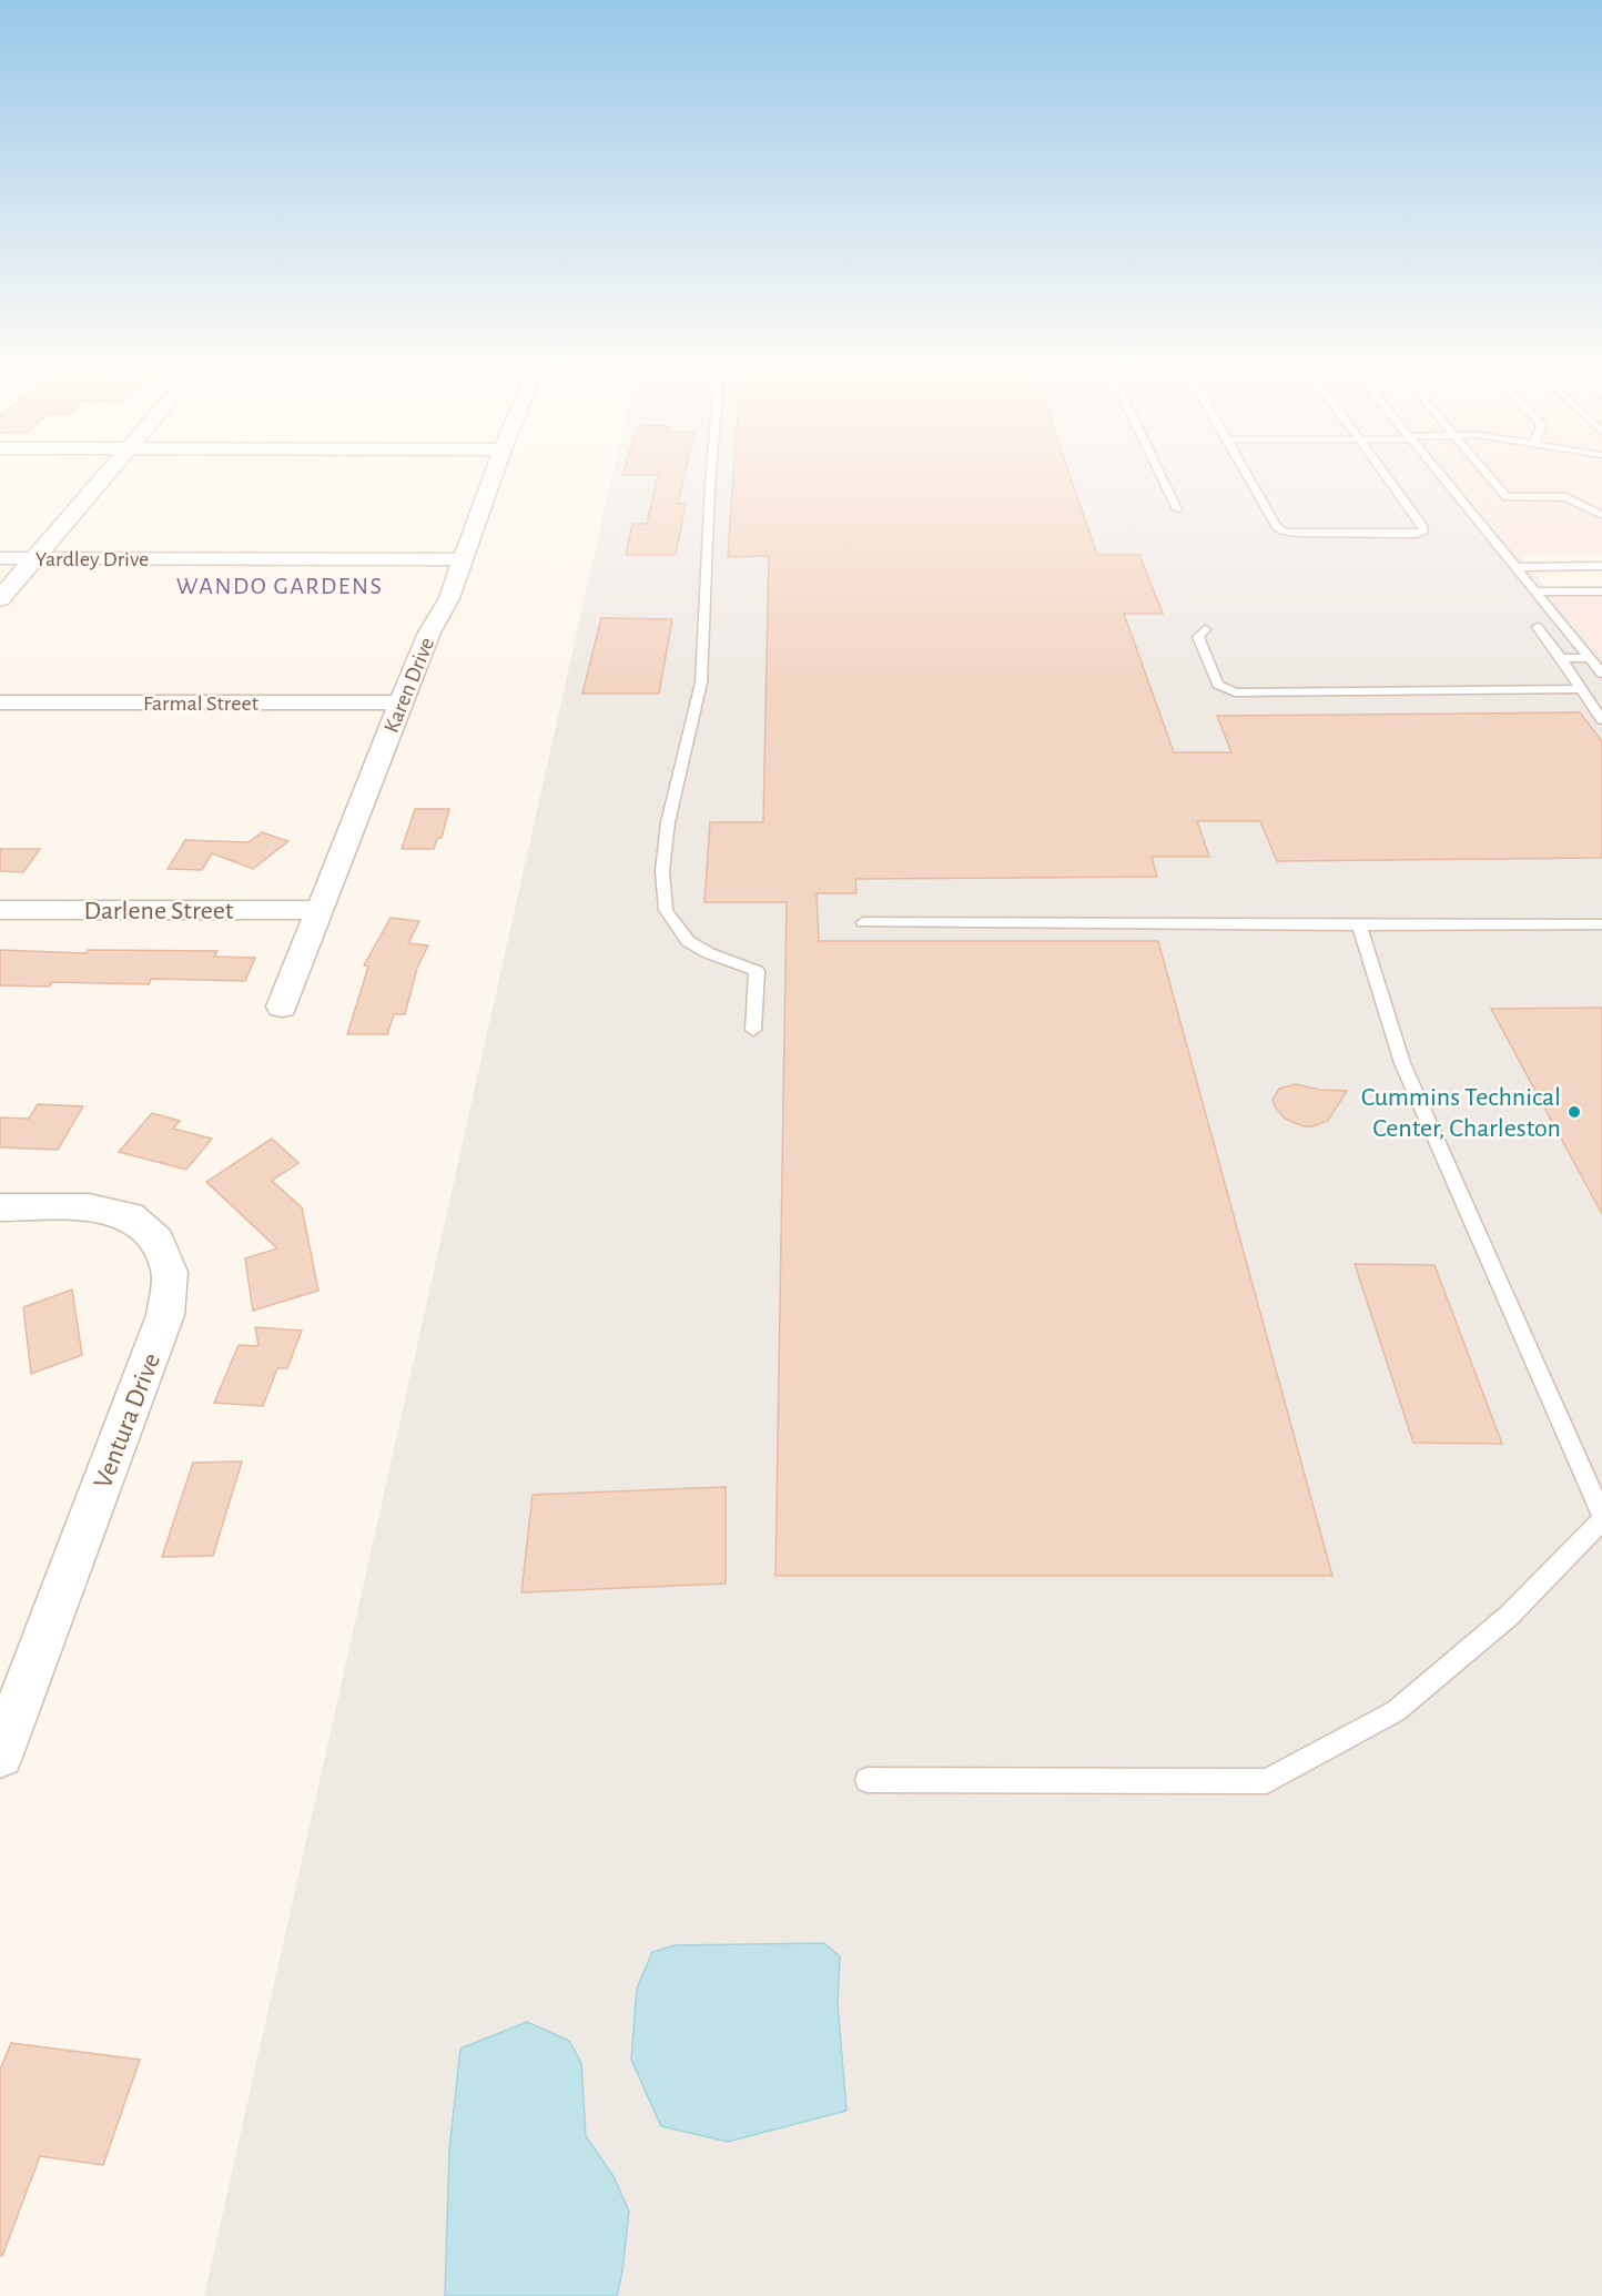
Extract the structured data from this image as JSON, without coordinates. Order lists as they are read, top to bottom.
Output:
{
  "streets": {
    "street": [
      "Yardley Drive",
      "Karen Drive",
      "Farmal Street",
      "Darlene Street",
      "Ventura Drive"
    ]
  },
  "crossings": [
    ["Yardley Drive", "Karen Drive"],
    ["Karen Drive", "Farmal Street"],
    ["Karen Drive", "Darlene Street"]
  ],
  "districts": ["WANDO GARDENS"],
  "places": ["Cummins Technical Center, Charleston"]
}
